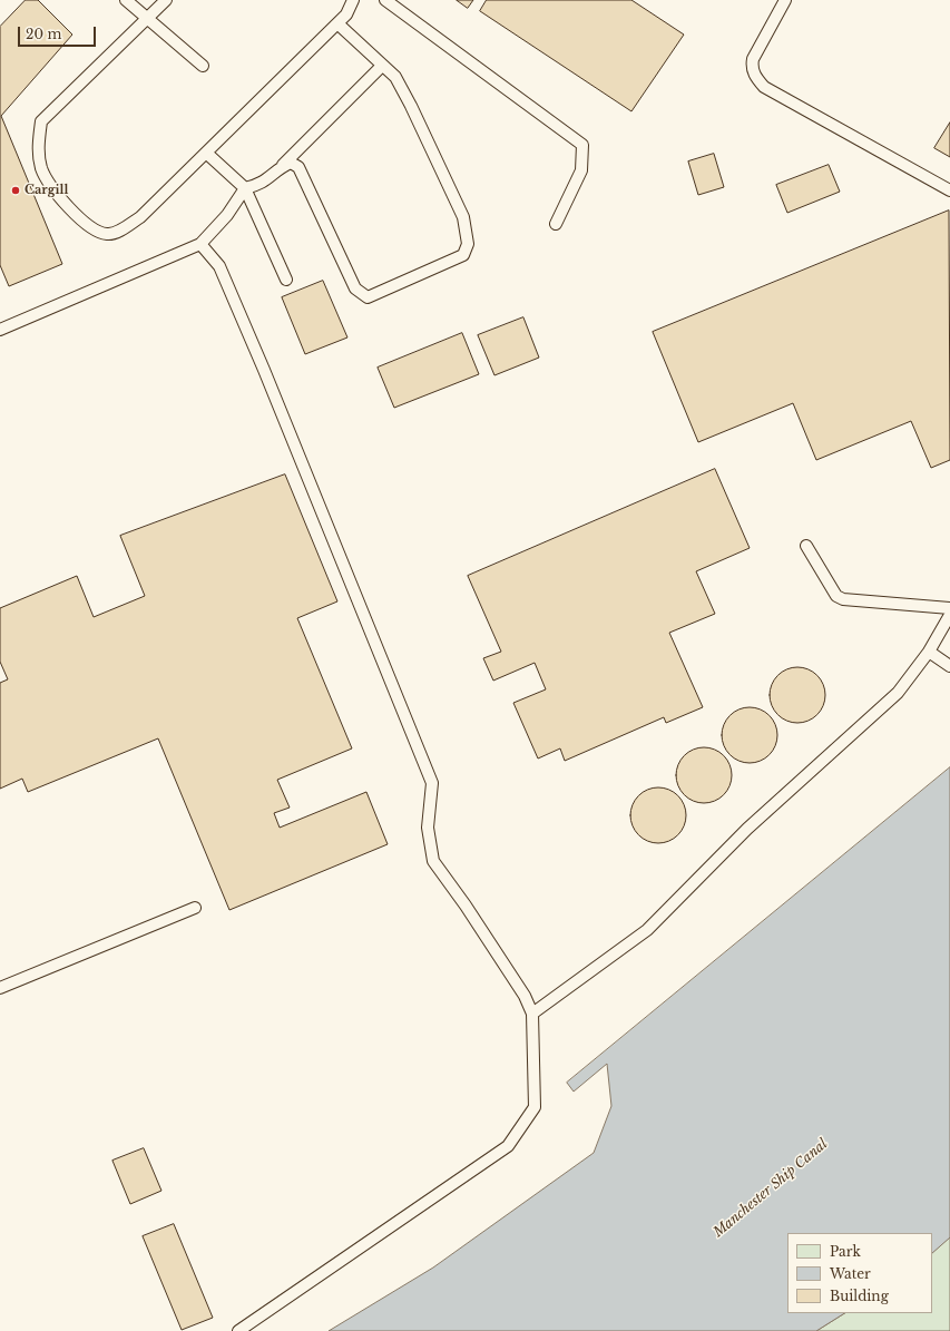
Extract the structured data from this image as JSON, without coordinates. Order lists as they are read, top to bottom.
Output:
{
  "water": ["Manchester Ship Canal"],
  "places": ["Cargill"],
  "legend": ["Park", "Water", "Building"],
  "scale_bar": "20 m"
}
